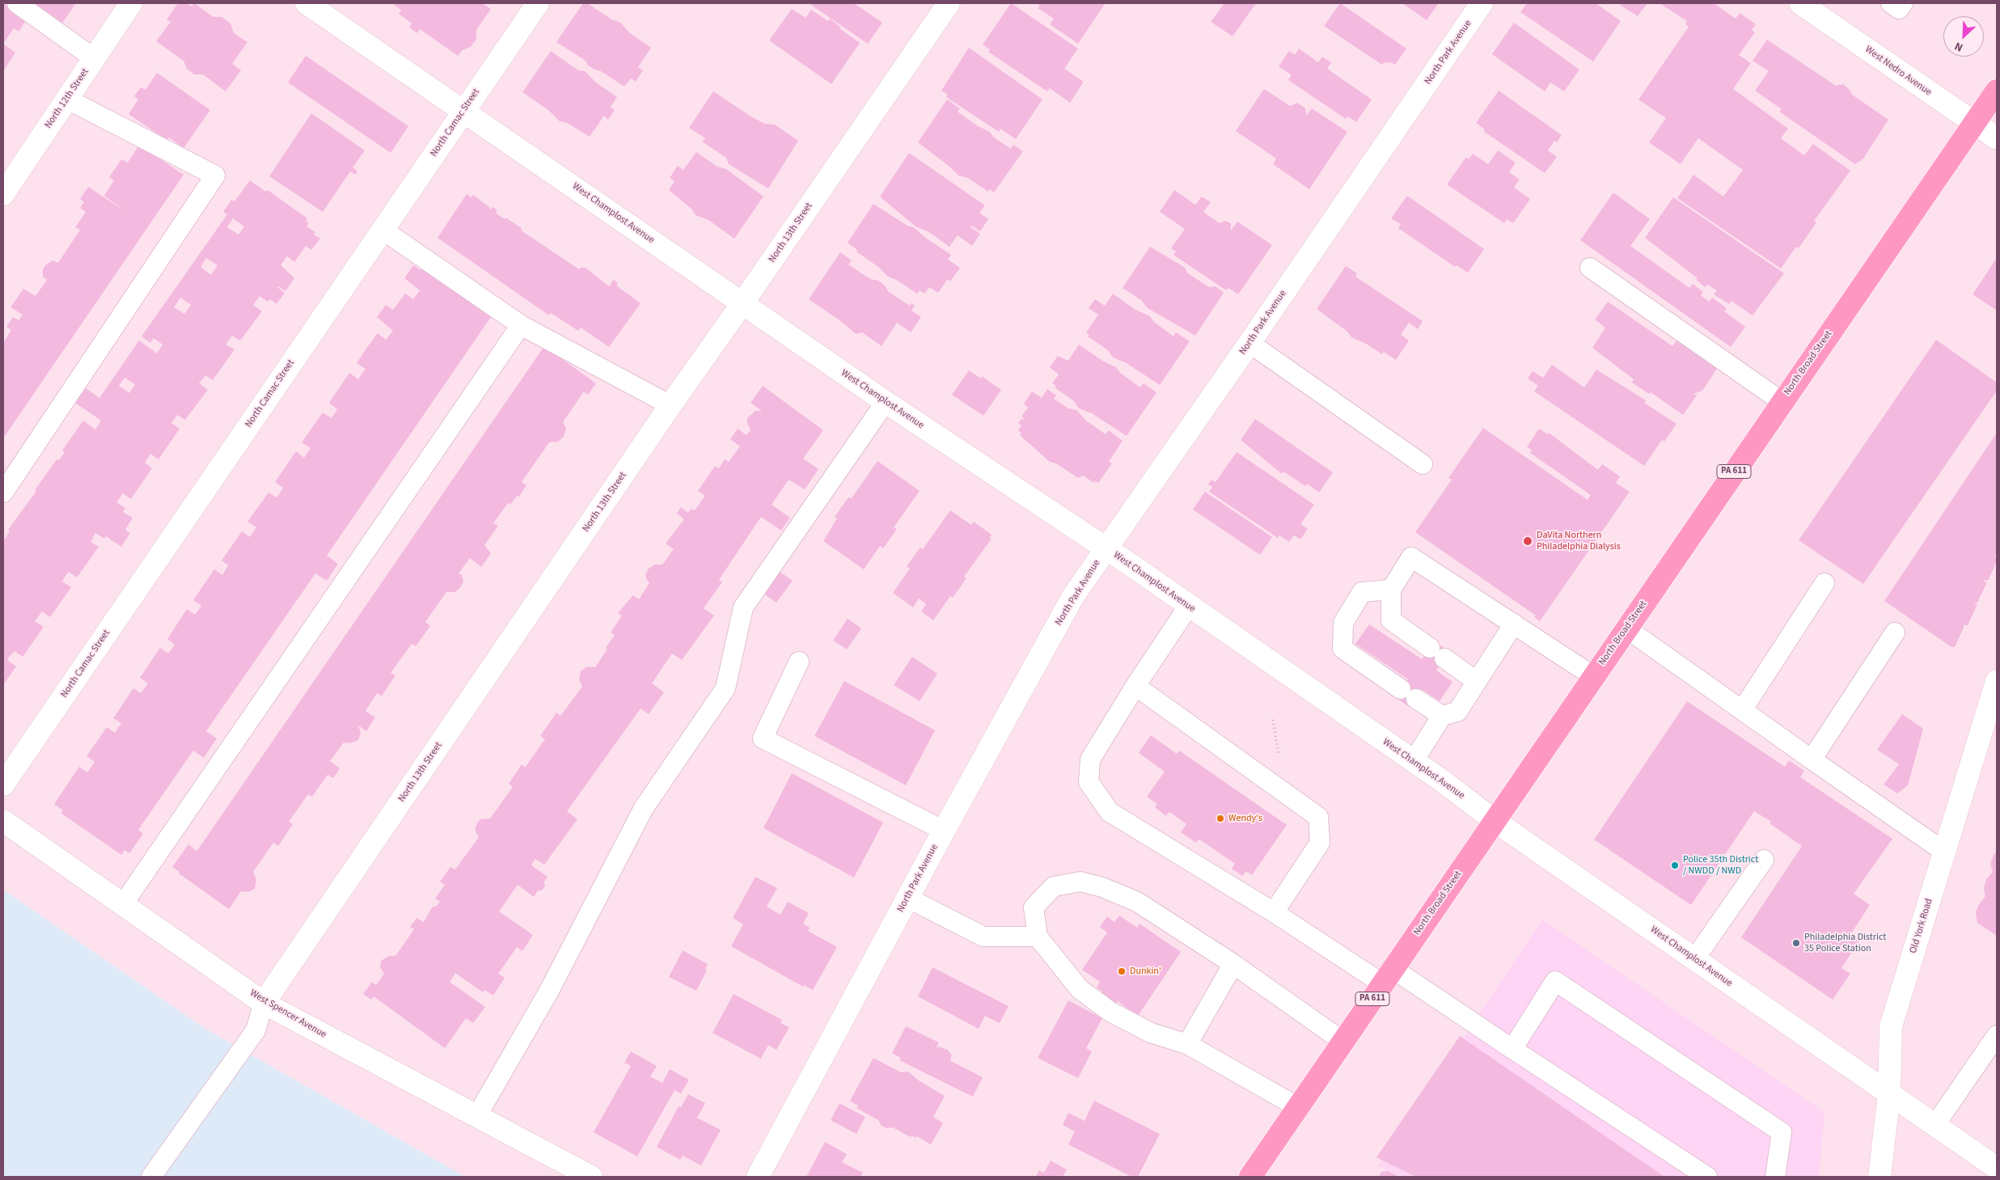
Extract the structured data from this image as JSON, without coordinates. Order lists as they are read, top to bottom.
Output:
{
  "streets": {
    "main road": ["North Broad Street", "PA 611"],
    "street": [
      "North Park Avenue",
      "West Nedro Avenue",
      "North 12th Street",
      "North Camac Street",
      "West Champlost Avenue",
      "North 13th Street",
      "Old York Road",
      "West Spencer Avenue"
    ]
  },
  "crossings": [
    ["North Park Avenue", "West Champlost Avenue"],
    ["West Nedro Avenue", "North Broad Street"],
    ["North Camac Street", "West Champlost Avenue"],
    ["West Champlost Avenue", "North 13th Street"],
    ["West Champlost Avenue", "North Broad Street"],
    ["West Champlost Avenue", "Old York Road"],
    ["North 13th Street", "West Spencer Avenue"]
  ],
  "places": [
    "DaVita Northern Philadelphia Dialysis",
    "Wendy's",
    "Police 35th District / NWDD / NWD",
    "Philadelphia District 35 Police Station",
    "Dunkin'"
  ],
  "north": "bottom left"
}
